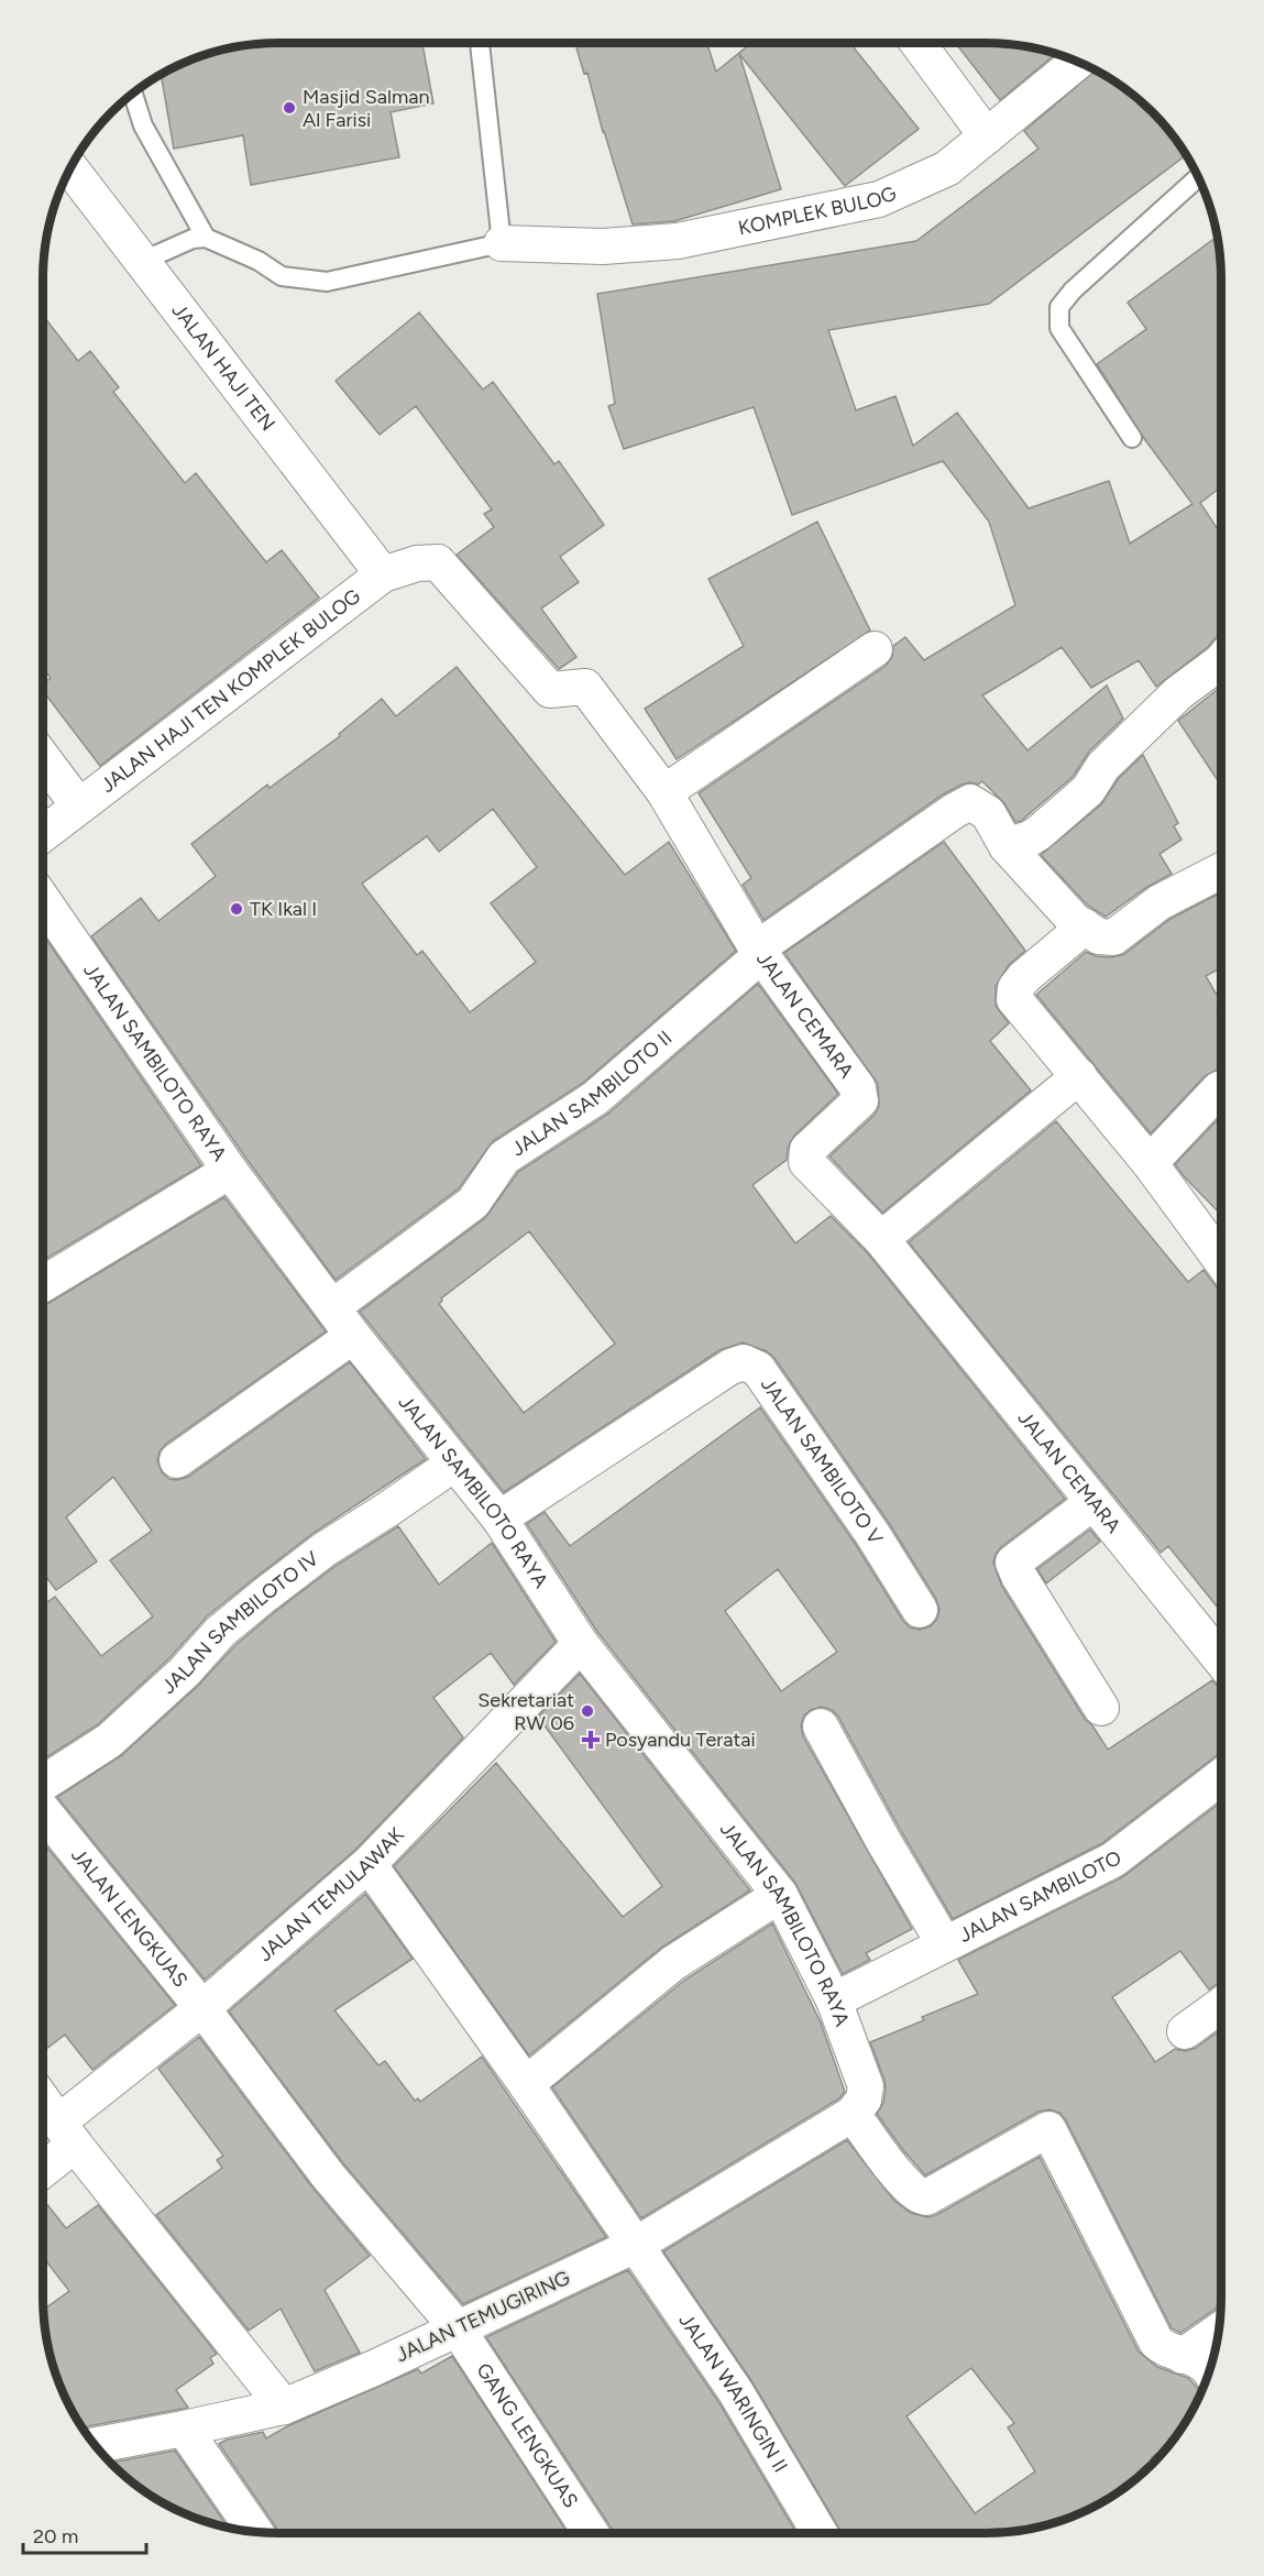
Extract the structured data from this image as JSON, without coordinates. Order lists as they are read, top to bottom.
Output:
{
  "streets": {
    "street": [
      "KOMPLEK BULOG",
      "JALAN HAJI TEN",
      "JALAN HAJI TEN KOMPLEK BULOG",
      "JALAN CEMARA",
      "JALAN SAMBILOTO RAYA",
      "JALAN SAMBILOTO II",
      "JALAN SAMBILOTO V",
      "JALAN SAMBILOTO IV",
      "JALAN TEMULAWAK",
      "JALAN SAMBILOTO",
      "JALAN LENGKUAS",
      "JALAN TEMUGIRING",
      "JALAN WARINGIN II",
      "GANG LENGKUAS"
    ]
  },
  "crossings": [
    ["JALAN HAJI TEN", "JALAN HAJI TEN KOMPLEK BULOG"],
    ["JALAN HAJI TEN", "JALAN CEMARA"],
    ["JALAN HAJI TEN KOMPLEK BULOG", "JALAN CEMARA"],
    ["JALAN CEMARA", "JALAN SAMBILOTO II"],
    ["JALAN SAMBILOTO RAYA", "JALAN SAMBILOTO II"],
    ["JALAN SAMBILOTO RAYA", "JALAN SAMBILOTO V"],
    ["JALAN SAMBILOTO RAYA", "JALAN SAMBILOTO IV"],
    ["JALAN SAMBILOTO RAYA", "JALAN TEMULAWAK"],
    ["JALAN SAMBILOTO RAYA", "JALAN SAMBILOTO"],
    ["JALAN SAMBILOTO RAYA", "JALAN TEMUGIRING"],
    ["JALAN TEMULAWAK", "JALAN LENGKUAS"],
    ["JALAN TEMULAWAK", "JALAN WARINGIN II"],
    ["JALAN LENGKUAS", "JALAN TEMUGIRING"],
    ["JALAN LENGKUAS", "GANG LENGKUAS"],
    ["JALAN TEMUGIRING", "JALAN WARINGIN II"],
    ["JALAN TEMUGIRING", "GANG LENGKUAS"]
  ],
  "places": {
    "other": ["Masjid Salman Al Farisi", "TK Ikal I", "Sekretariat RW 06"],
    "health": ["Posyandu Teratai"]
  },
  "scale_bar": "20 m"
}
